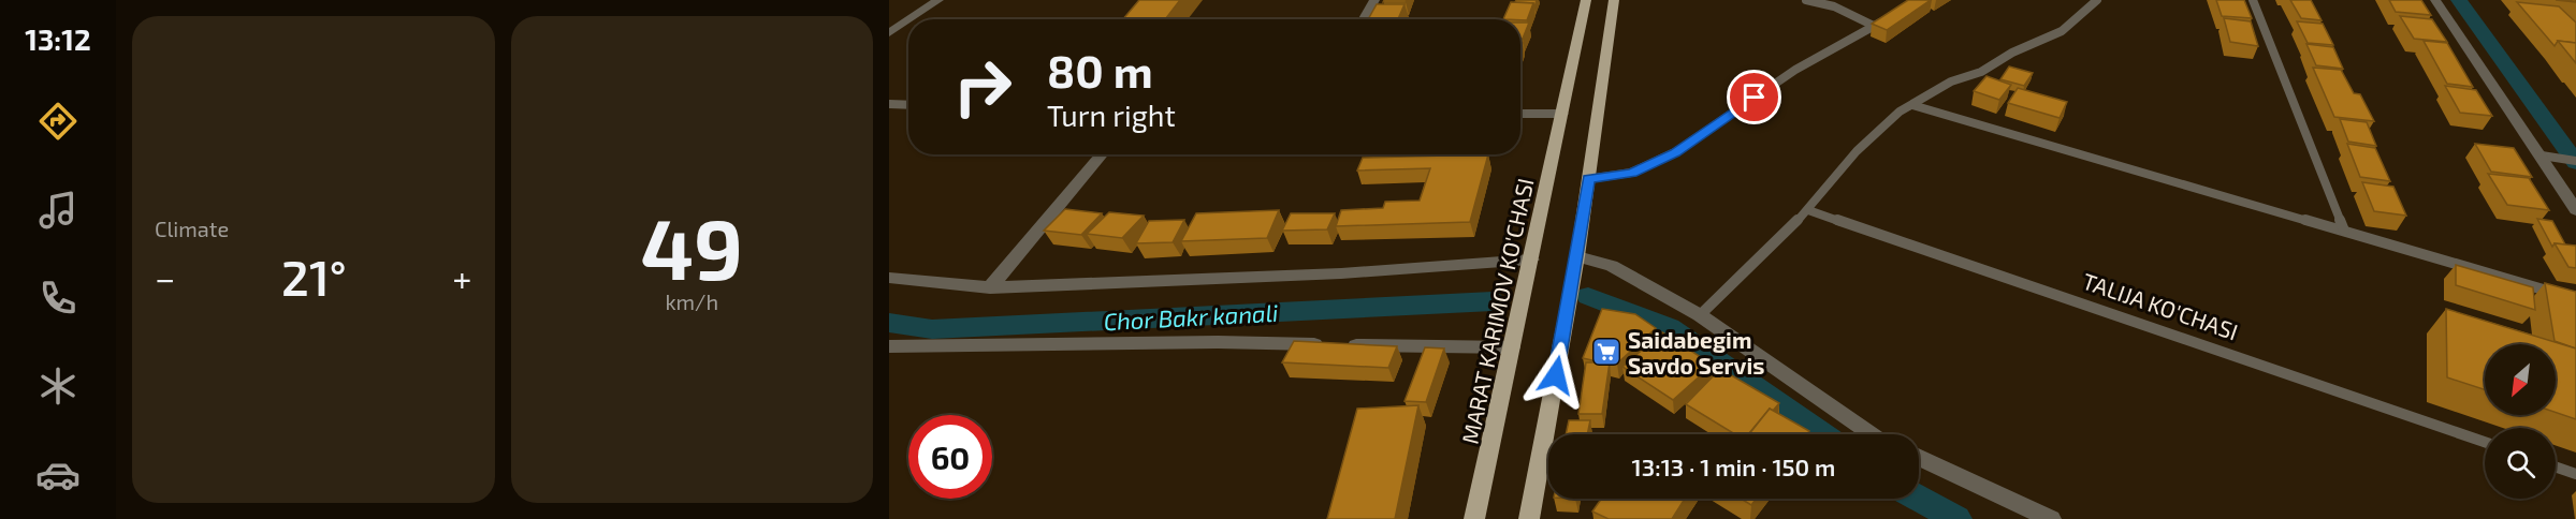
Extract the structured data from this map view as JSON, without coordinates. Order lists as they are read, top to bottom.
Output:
{
  "streets": {
    "main road": ["MARAT KARIMOV KO'CHASI"],
    "lane": ["TALIJA KO'CHASI"]
  },
  "water": ["Chor Bakr kanali"],
  "places": {
    "supermarket": ["Saidabegim Savdo Servis"]
  },
  "north": "bottom left",
  "page": {
    "tabs": "13:12",
    "tile": [
      "Climate",
      ["49", "km/h"]
    ],
    "turn": ["80 m", "Turn right"],
    "heat": ["−", "21°", "+"],
    "limit": "60",
    "trip": "13:13 · 1 min · 150 m"
  }
}
